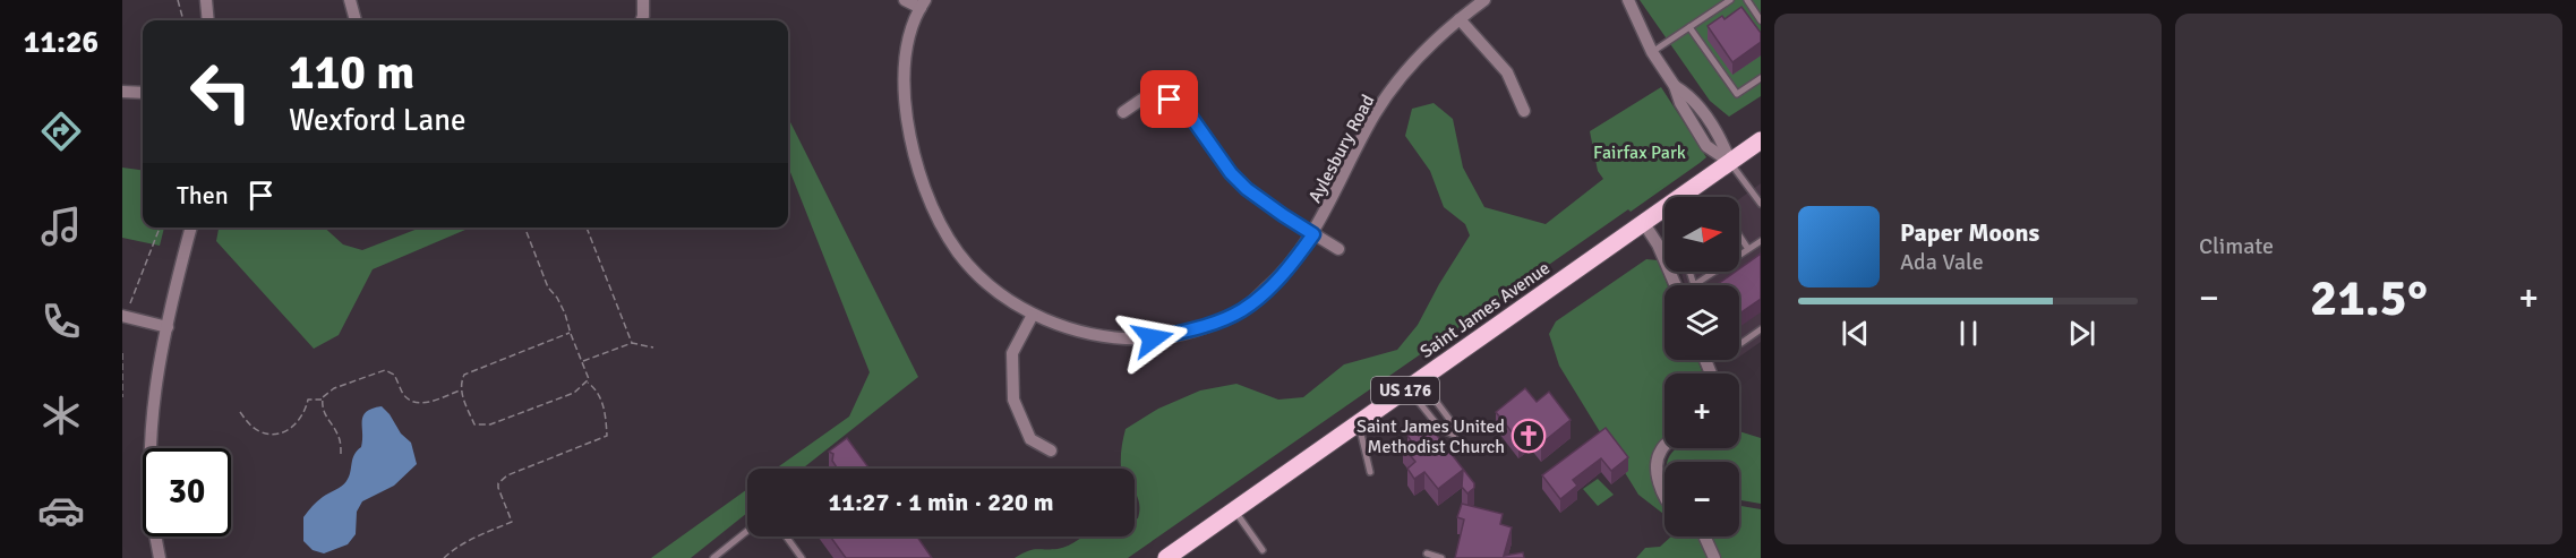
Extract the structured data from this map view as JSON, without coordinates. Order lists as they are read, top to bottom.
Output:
{
  "streets": {
    "main road": ["Saint James Avenue", "US 176"],
    "street": ["Aylesbury Road"]
  },
  "parks": ["Fairfax Park"],
  "places": {
    "church": ["Saint James United Methodist Church"]
  },
  "north": "right",
  "page": {
    "tabs": "11:26",
    "tile": "Climate",
    "turn": ["110 m", "Wexford Lane"],
    "then": "Then",
    "map_buttons": ["+", "−"],
    "song": ["Paper Moons", "Ada Vale"],
    "heat": ["−", "21.5°", "+"],
    "limit": "30",
    "trip": "11:27 · 1 min · 220 m"
  }
}
